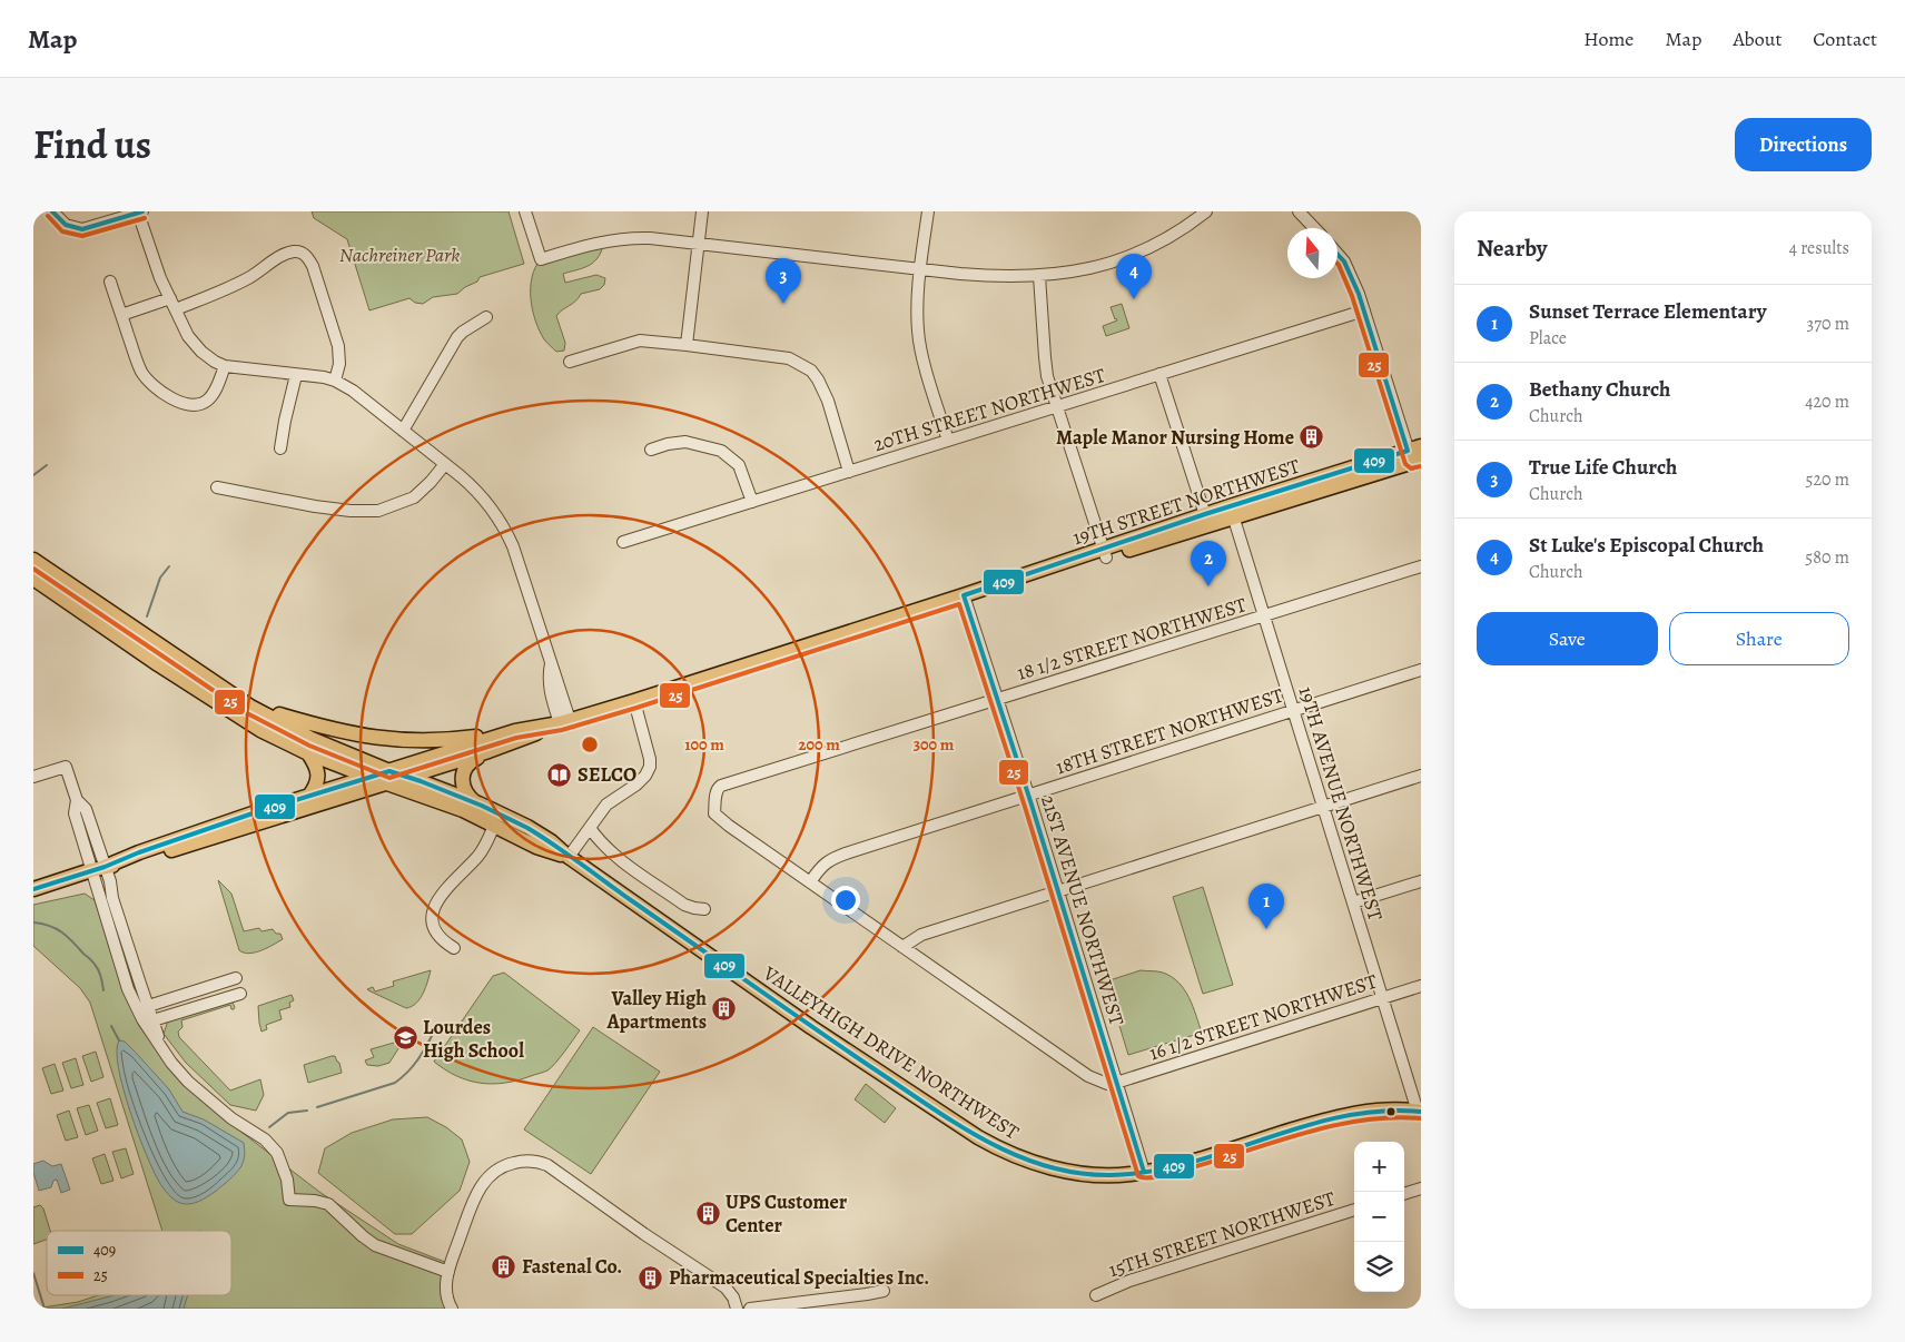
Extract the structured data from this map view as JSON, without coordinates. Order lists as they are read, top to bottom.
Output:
{
  "streets": {
    "main road": ["19TH STREET NORTHWEST", "VALLEYHIGH DRIVE NORTHWEST"],
    "street": [
      "20TH STREET NORTHWEST",
      "18 1/2 STREET NORTHWEST",
      "18TH STREET NORTHWEST",
      "19TH AVENUE NORTHWEST",
      "21ST AVENUE NORTHWEST",
      "16 1/2 STREET NORTHWEST",
      "15TH STREET NORTHWEST"
    ]
  },
  "crossings": [
    ["19TH STREET NORTHWEST", "19TH AVENUE NORTHWEST"],
    ["19TH STREET NORTHWEST", "21ST AVENUE NORTHWEST"],
    ["19TH STREET NORTHWEST", "VALLEYHIGH DRIVE NORTHWEST"],
    ["18 1/2 STREET NORTHWEST", "18TH STREET NORTHWEST"],
    ["18 1/2 STREET NORTHWEST", "19TH AVENUE NORTHWEST"],
    ["18 1/2 STREET NORTHWEST", "21ST AVENUE NORTHWEST"],
    ["18TH STREET NORTHWEST", "19TH AVENUE NORTHWEST"],
    ["18TH STREET NORTHWEST", "21ST AVENUE NORTHWEST"],
    ["19TH AVENUE NORTHWEST", "16 1/2 STREET NORTHWEST"],
    ["19TH AVENUE NORTHWEST", "VALLEYHIGH DRIVE NORTHWEST"],
    ["21ST AVENUE NORTHWEST", "16 1/2 STREET NORTHWEST"],
    ["21ST AVENUE NORTHWEST", "VALLEYHIGH DRIVE NORTHWEST"]
  ],
  "parks": ["Nachreiner Park"],
  "places": {
    "building": [
      "Maple Manor Nursing Home",
      "Valley High Apartments",
      "UPS Customer Center",
      "Fastenal Co.",
      "Pharmaceutical Specialties Inc."
    ],
    "library": ["SELCO"],
    "school or university": ["Lourdes High School"]
  },
  "lines": ["transit line 409", "transit line 25"],
  "legend": ["409", "25"],
  "north": "top",
  "page": {
    "header": "Map",
    "nav": [
      "Home",
      "Map",
      "About",
      "Contact"
    ],
    "title": "Find us",
    "buttons": [
      "Directions",
      ["Save", "Share"]
    ],
    "heading": ["Nearby", "4 results"],
    "pins": [
      "4",
      "3",
      "2",
      "1"
    ],
    "list": [
      {
        "mark": "1",
        "name": "Sunset Terrace Elementary",
        "note": "Place",
        "value": "370 m"
      },
      {
        "mark": "2",
        "name": "Bethany Church",
        "note": "Church",
        "value": "420 m"
      },
      {
        "mark": "3",
        "name": "True Life Church",
        "note": "Church",
        "value": "520 m"
      },
      {
        "mark": "4",
        "name": "St Luke's Episcopal Church",
        "note": "Church",
        "value": "580 m"
      }
    ],
    "map_buttons": ["+", "−"]
  },
  "rings": ["100 m", "200 m", "300 m"]
}
